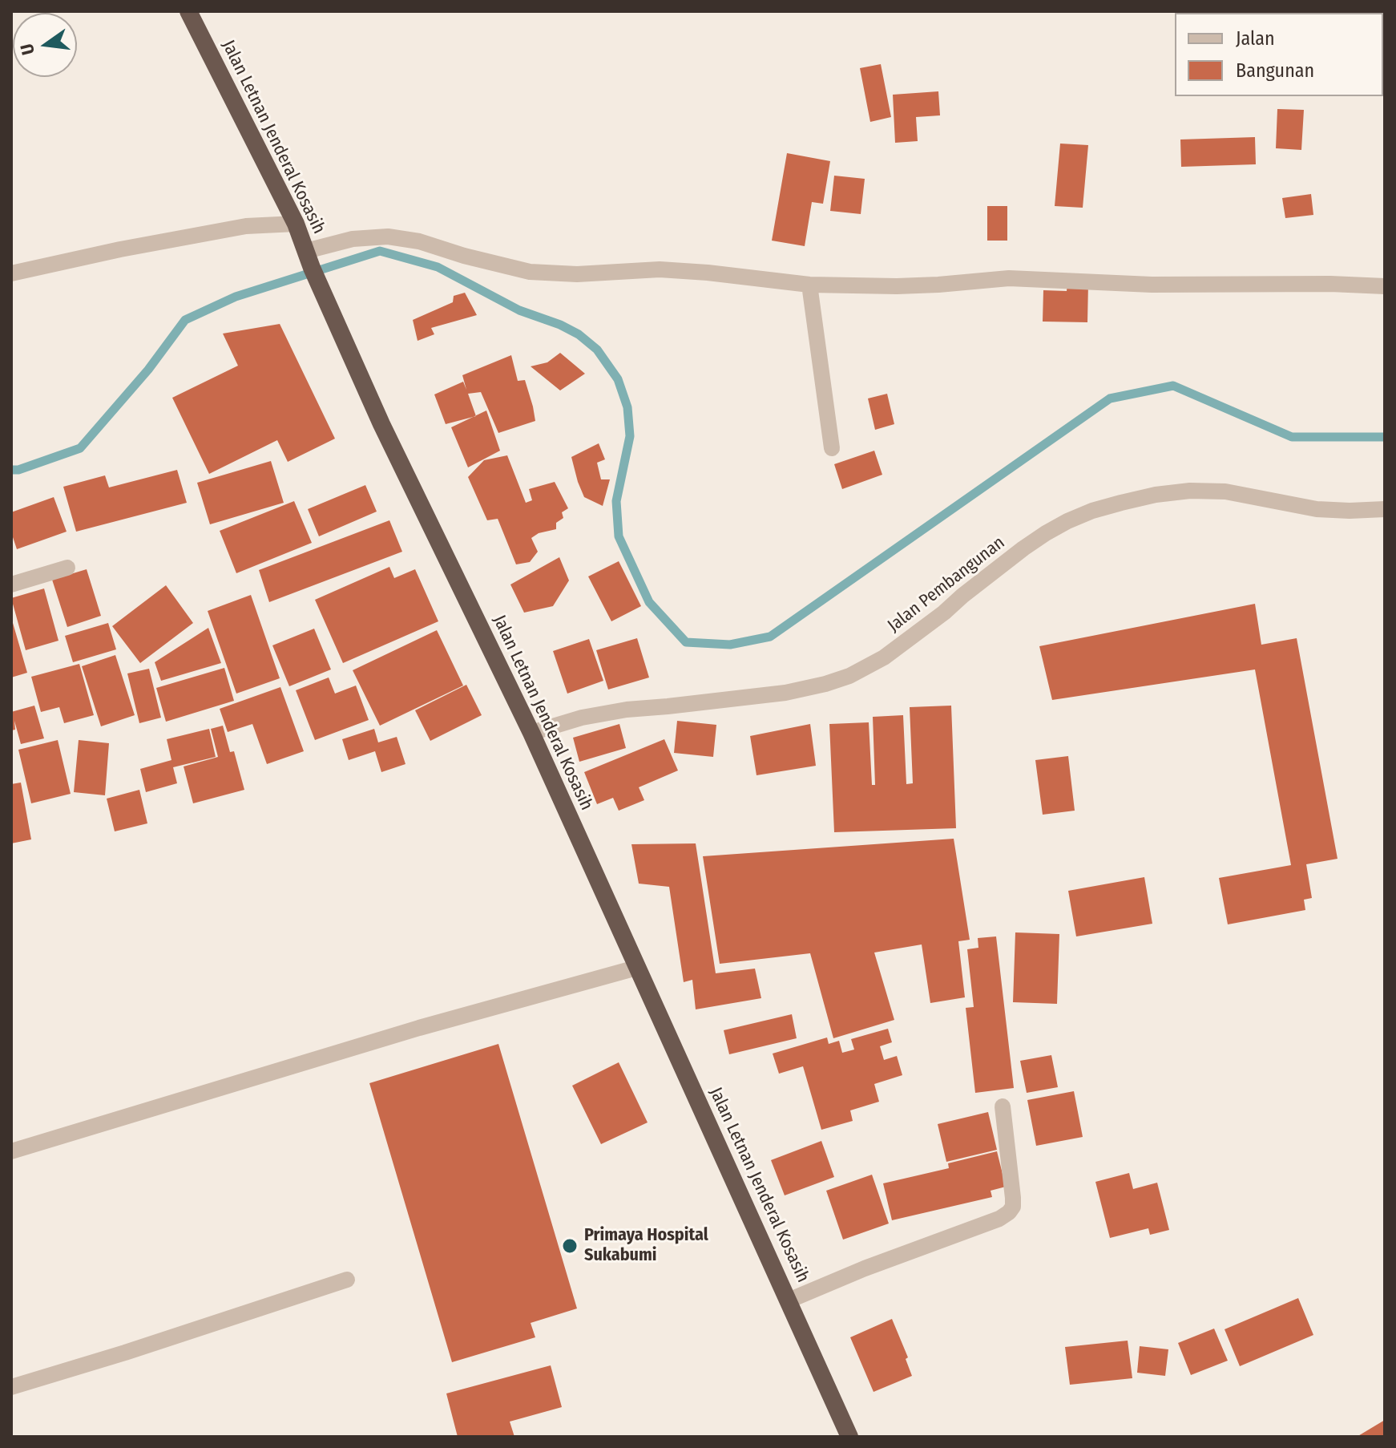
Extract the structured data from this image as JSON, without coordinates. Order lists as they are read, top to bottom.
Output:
{
  "streets": {
    "highway": ["Jalan Letnan Jenderal Kosasih"],
    "street": ["Jalan Pembangunan"]
  },
  "crossings": [
    ["Jalan Letnan Jenderal Kosasih", "Jalan Pembangunan"]
  ],
  "places": ["Primaya Hospital Sukabumi"],
  "legend": ["Jalan", "Bangunan"],
  "north": "left"
}
